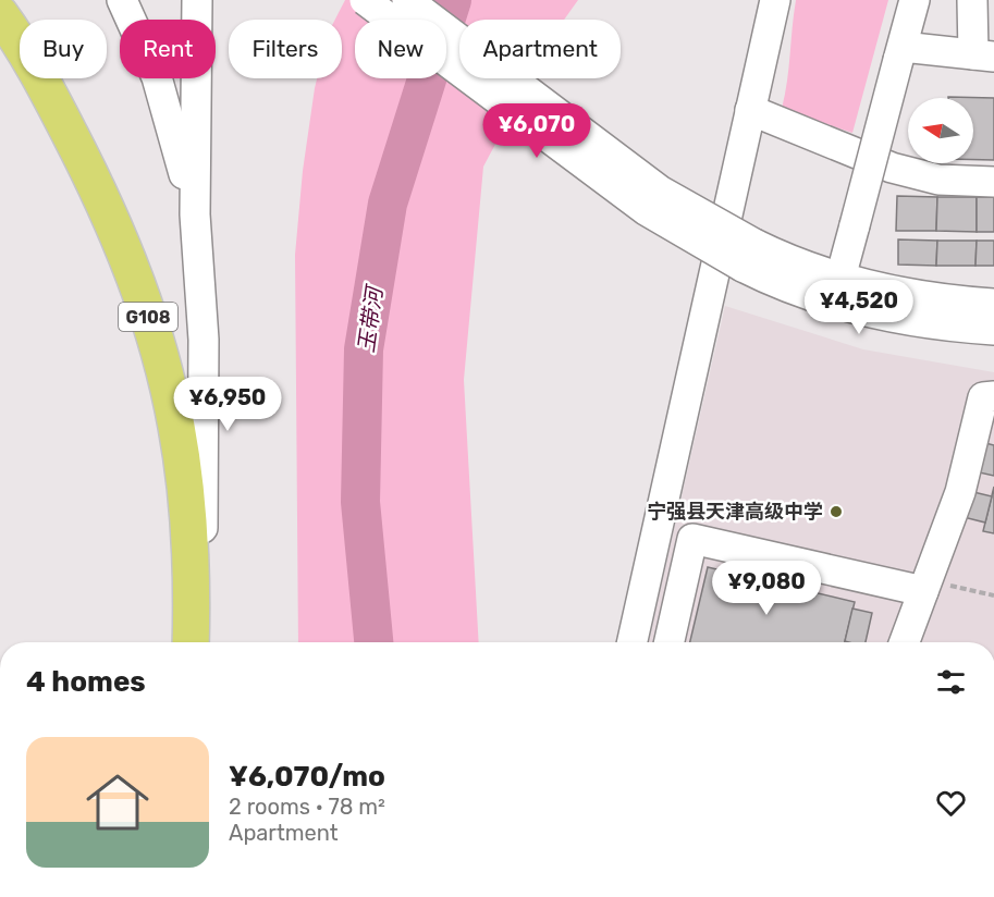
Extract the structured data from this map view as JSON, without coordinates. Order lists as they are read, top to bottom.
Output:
{
  "streets": {
    "highway": ["G108"]
  },
  "water": ["玉带河"],
  "places": ["宁强县天津高级中学"],
  "north": "left",
  "page": {
    "chip": [
      "Buy",
      "Rent",
      "Filters",
      "New",
      "Apartment"
    ],
    "price": [
      "¥6,070",
      "¥4,520",
      "¥6,950",
      "¥9,080"
    ],
    "heading": "4 homes",
    "list": [
      {
        "name": "¥6,070/mo",
        "note": "2 rooms · 78 m² · Apartment"
      }
    ]
  }
}
